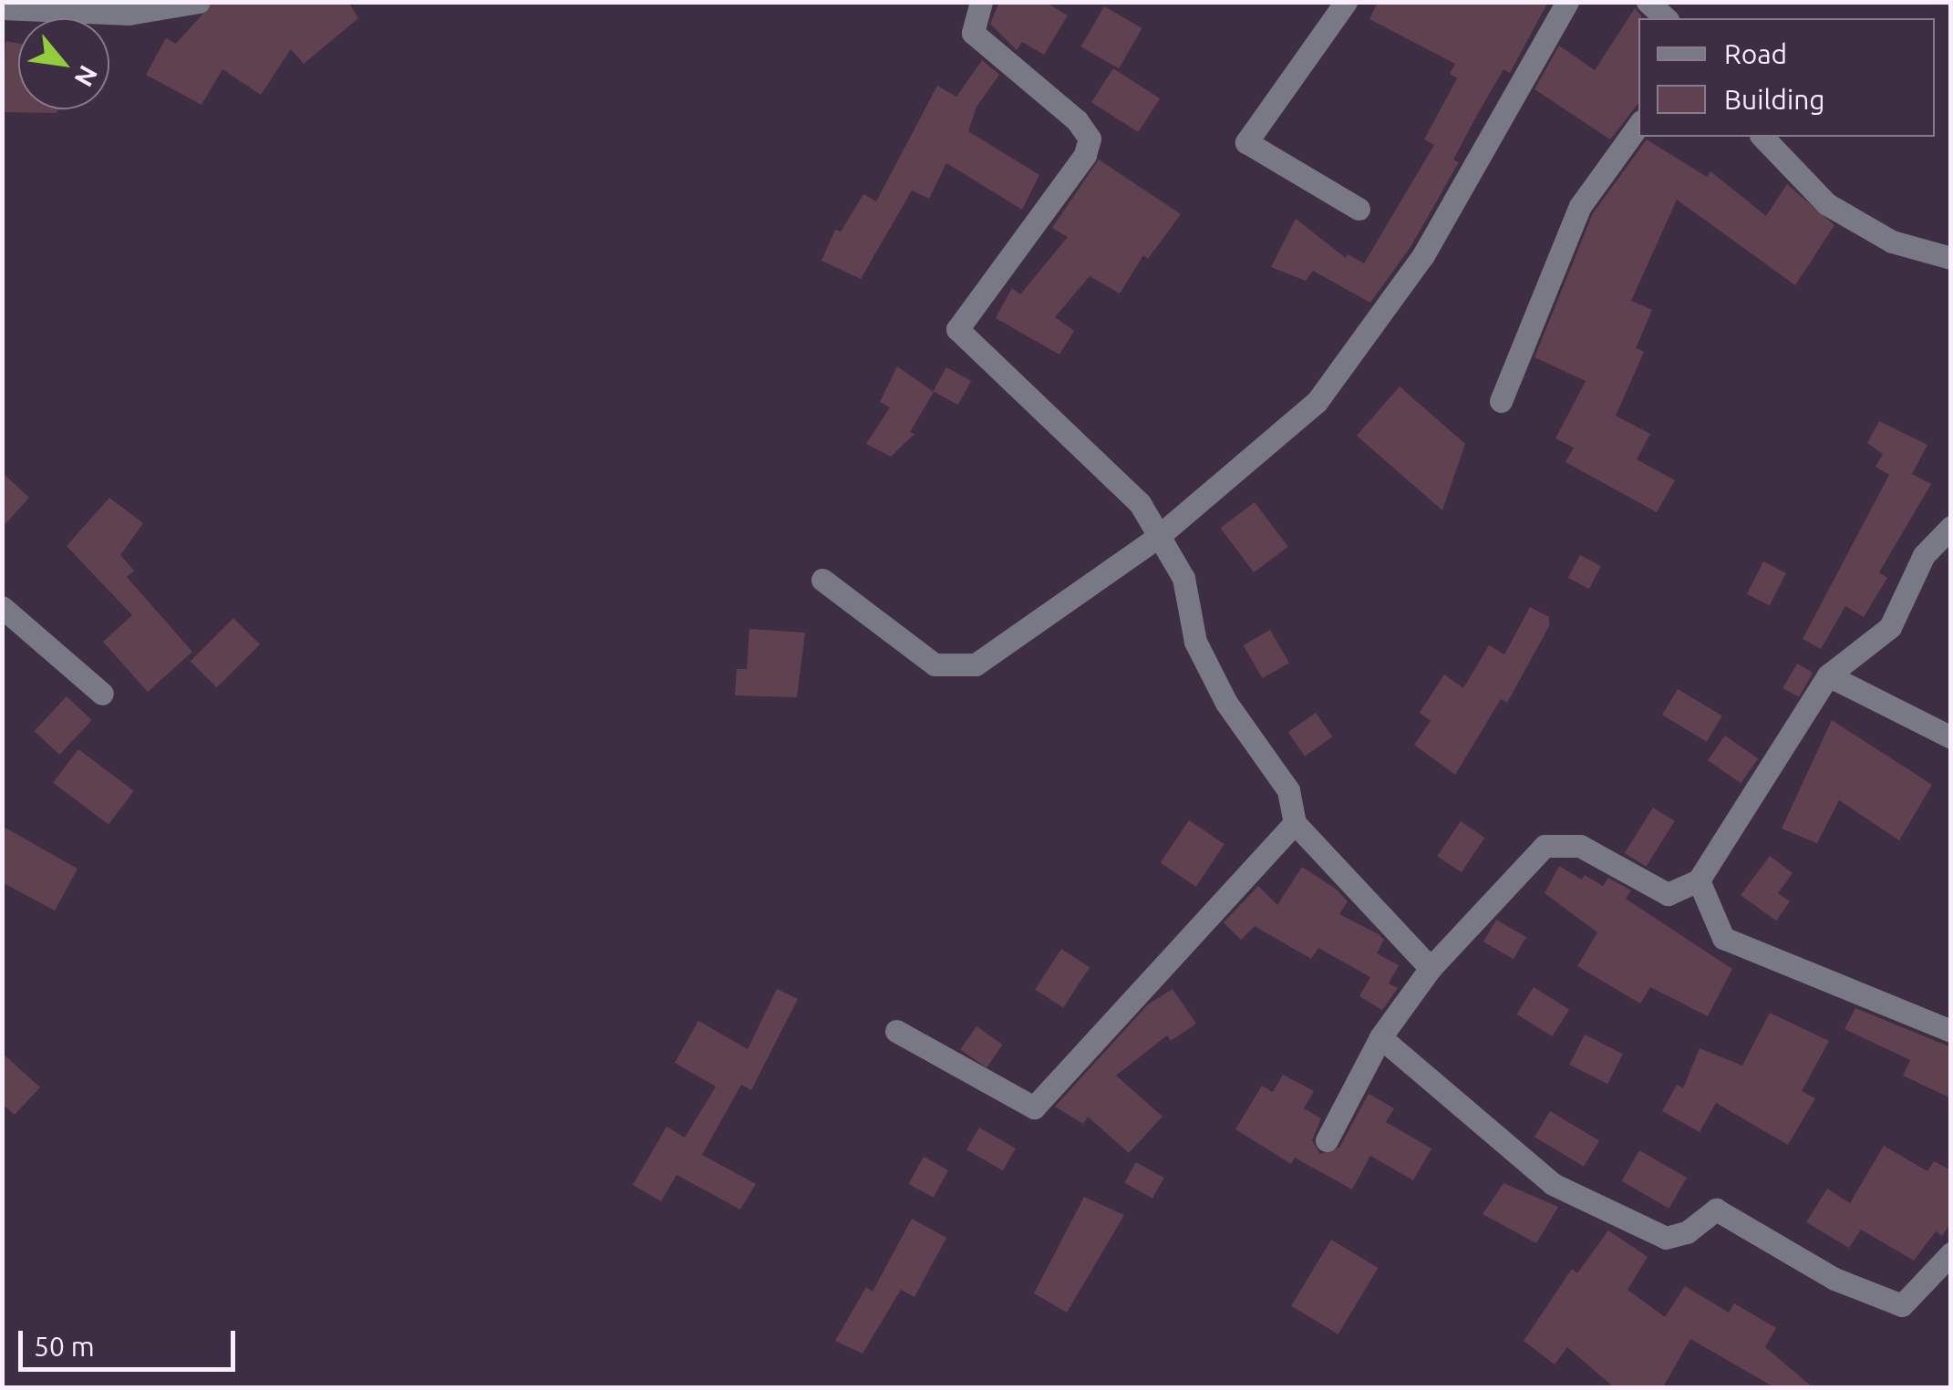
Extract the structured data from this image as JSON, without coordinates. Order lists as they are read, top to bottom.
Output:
{
  "legend": ["Road", "Building"],
  "scale_bar": "50 m",
  "north": "bottom right"
}
